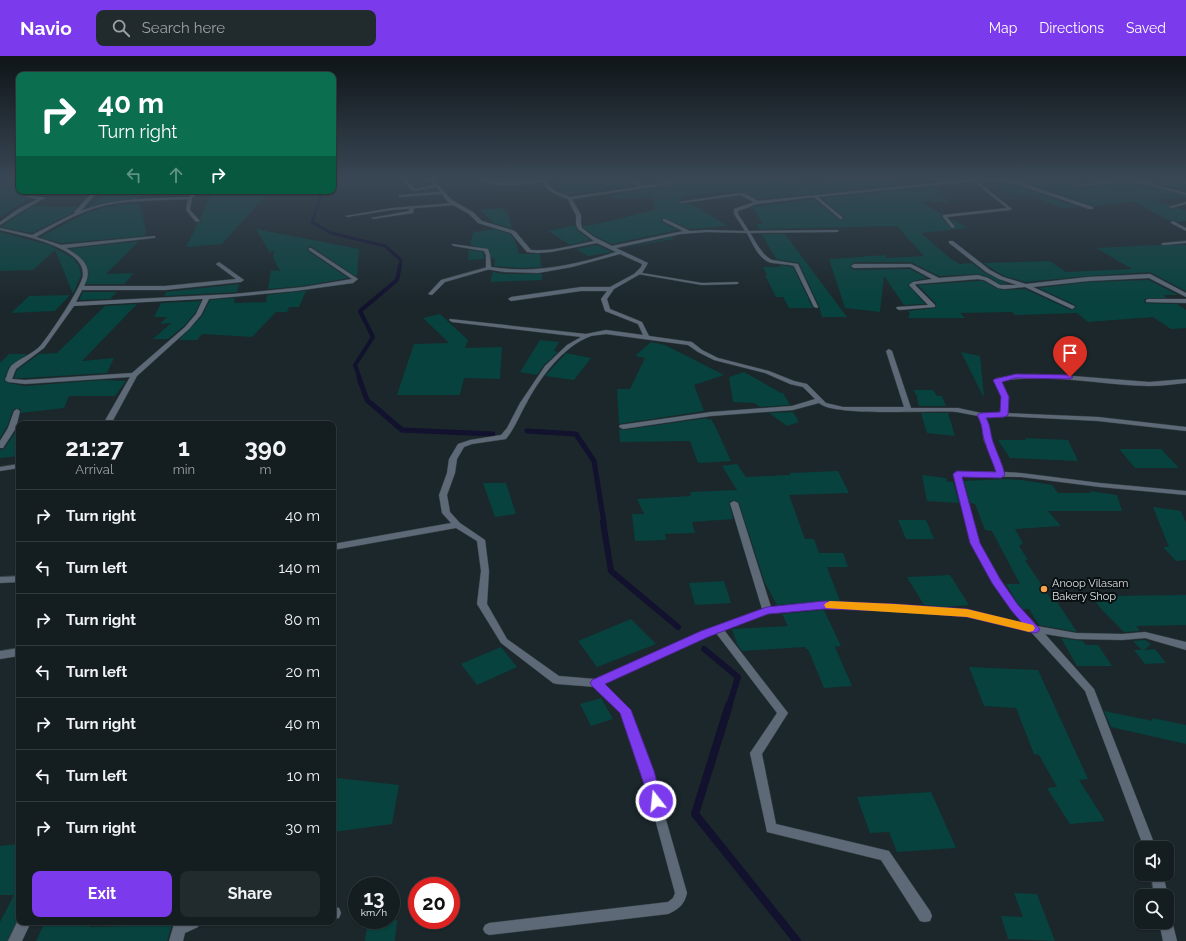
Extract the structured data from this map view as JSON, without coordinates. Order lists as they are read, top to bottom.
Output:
{
  "places": ["Anoop Vilasam Bakery Shop"],
  "page": {
    "header": "Navio",
    "search": "Search here",
    "nav": ["Map", "Directions", "Saved"],
    "turn": ["40 m", "Turn right"],
    "eta": [
      "21:27",
      "Arrival",
      "1",
      "min",
      "390",
      "m"
    ],
    "list": [
      {
        "name": "Turn right",
        "value": "40 m"
      },
      {
        "name": "Turn left",
        "value": "140 m"
      },
      {
        "name": "Turn right",
        "value": "80 m"
      },
      {
        "name": "Turn left",
        "value": "20 m"
      },
      {
        "name": "Turn right",
        "value": "40 m"
      },
      {
        "name": "Turn left",
        "value": "10 m"
      },
      {
        "name": "Turn right",
        "value": "30 m"
      }
    ],
    "buttons": ["Exit", "Share"],
    "speed": "13 km/h",
    "limit": "20"
  }
}
